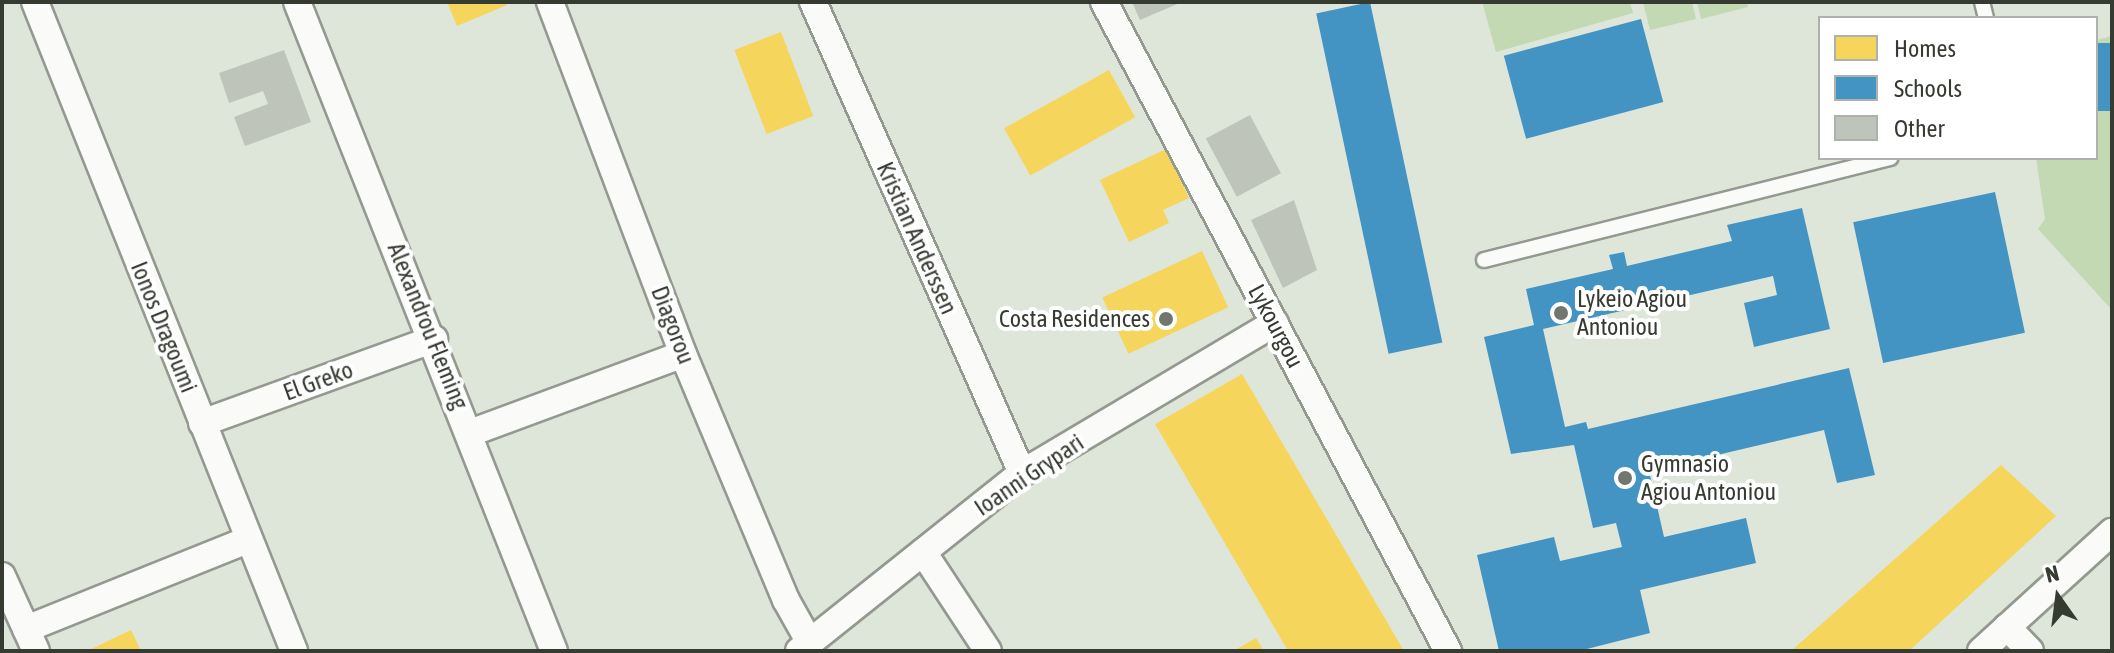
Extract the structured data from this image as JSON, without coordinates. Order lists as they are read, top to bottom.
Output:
{
  "streets": {
    "street": [
      "Kristian Anderssen",
      "Diagorou",
      "Alexandrou Fleming",
      "Lykourgou",
      "Ionos Dragoumi",
      "El Greko",
      "Ioanni Grypari"
    ]
  },
  "crossings": [
    ["Kristian Anderssen", "Ioanni Grypari"],
    ["Diagorou", "Ioanni Grypari"],
    ["Alexandrou Fleming", "El Greko"],
    ["Lykourgou", "Ioanni Grypari"],
    ["Ionos Dragoumi", "El Greko"]
  ],
  "places": ["Lykeio Agiou Antoniou", "Costa Residences", "Gymnasio Agiou Antoniou"],
  "legend": ["Homes", "Schools", "Other"],
  "north": "top"
}
